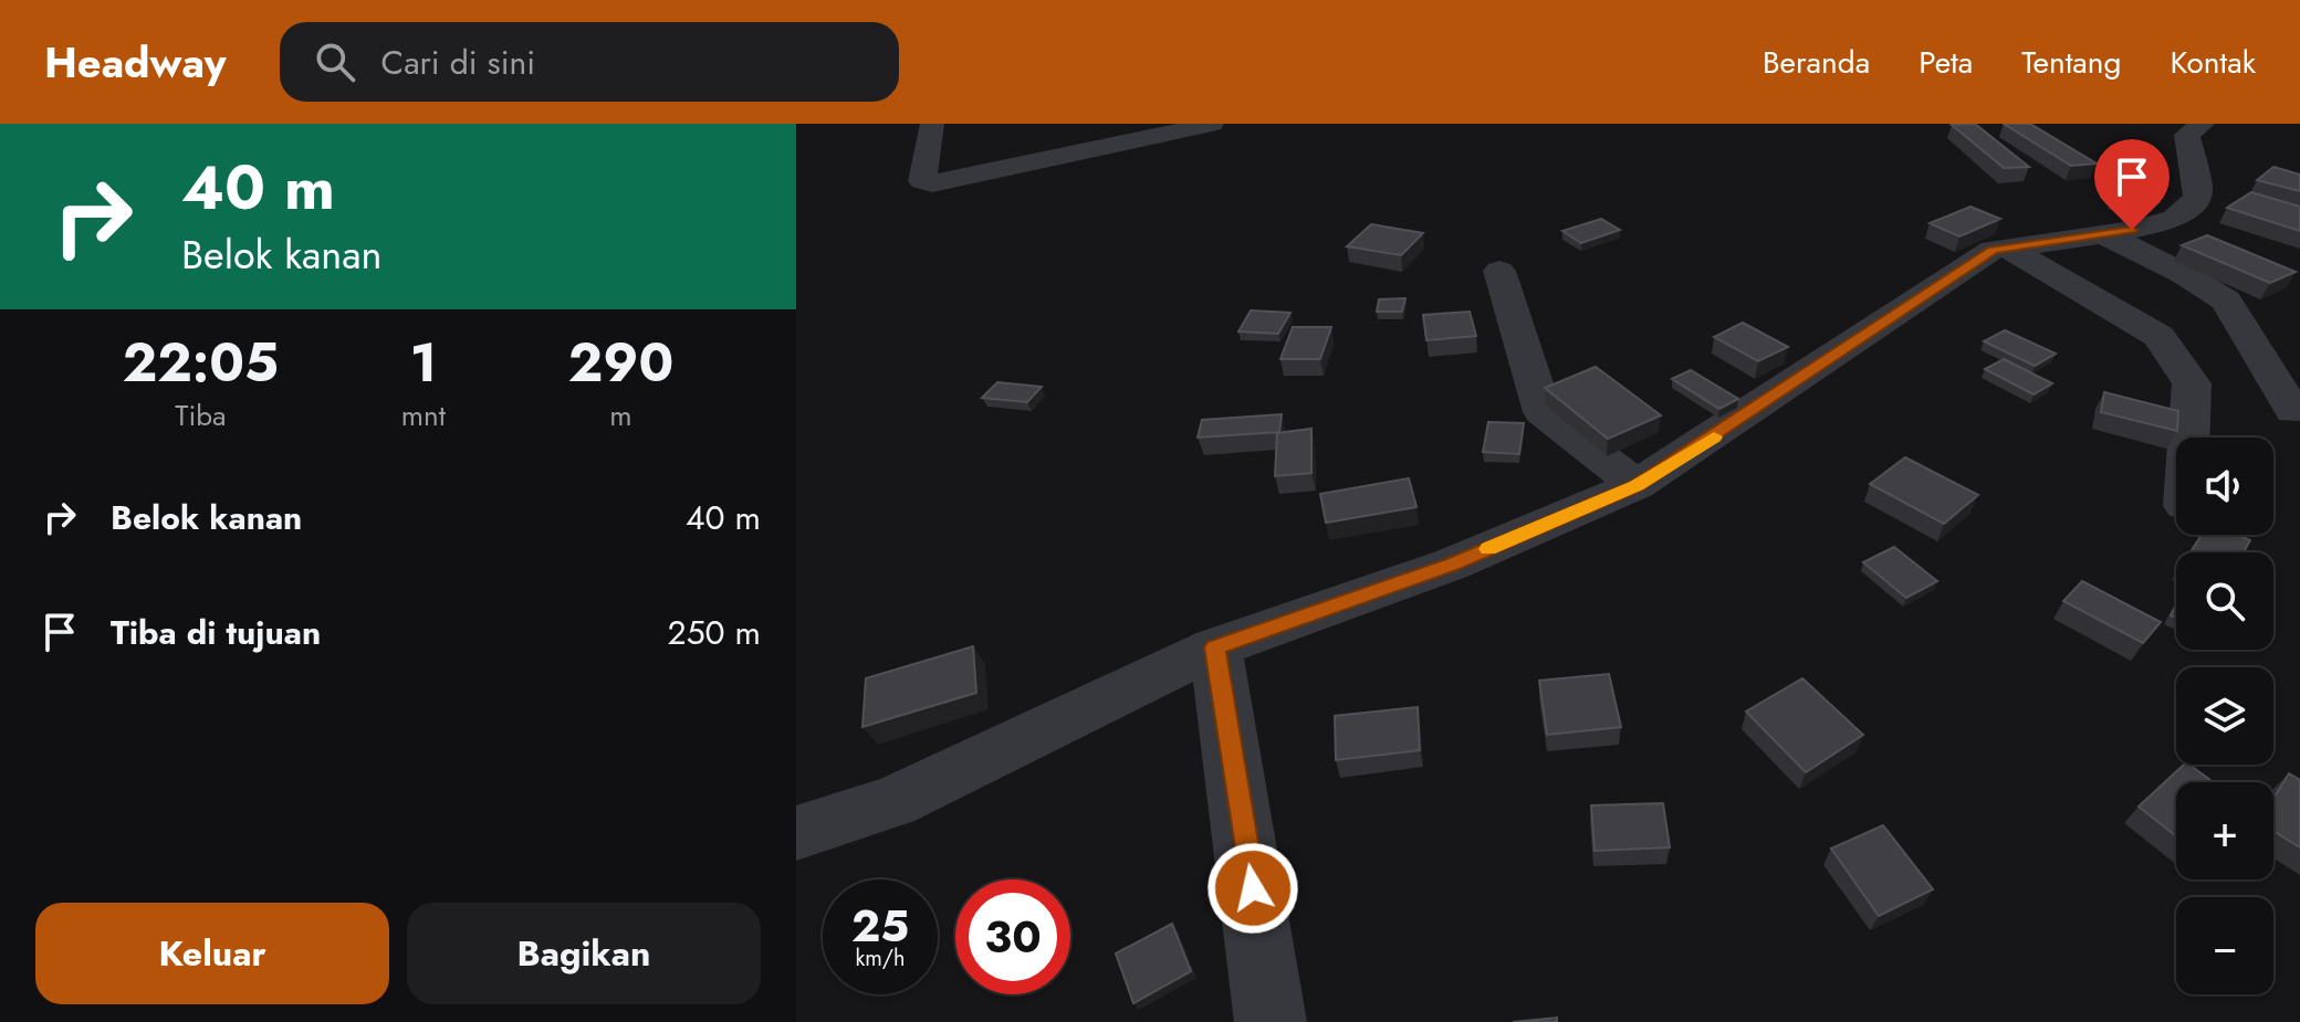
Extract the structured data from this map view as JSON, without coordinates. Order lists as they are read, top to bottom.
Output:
{
  "page": {
    "header": "Headway",
    "search": "Cari di sini",
    "nav": [
      "Beranda",
      "Peta",
      "Tentang",
      "Kontak"
    ],
    "turn": ["40 m", "Belok kanan"],
    "eta": [
      "22:05",
      "Tiba",
      "1",
      "mnt",
      "290",
      "m"
    ],
    "map_buttons": ["+", "−"],
    "list": [
      {
        "name": "Belok kanan",
        "value": "40 m"
      },
      {
        "name": "Tiba di tujuan",
        "value": "250 m"
      }
    ],
    "speed": "25 km/h",
    "limit": "30",
    "buttons": ["Keluar", "Bagikan"]
  }
}
